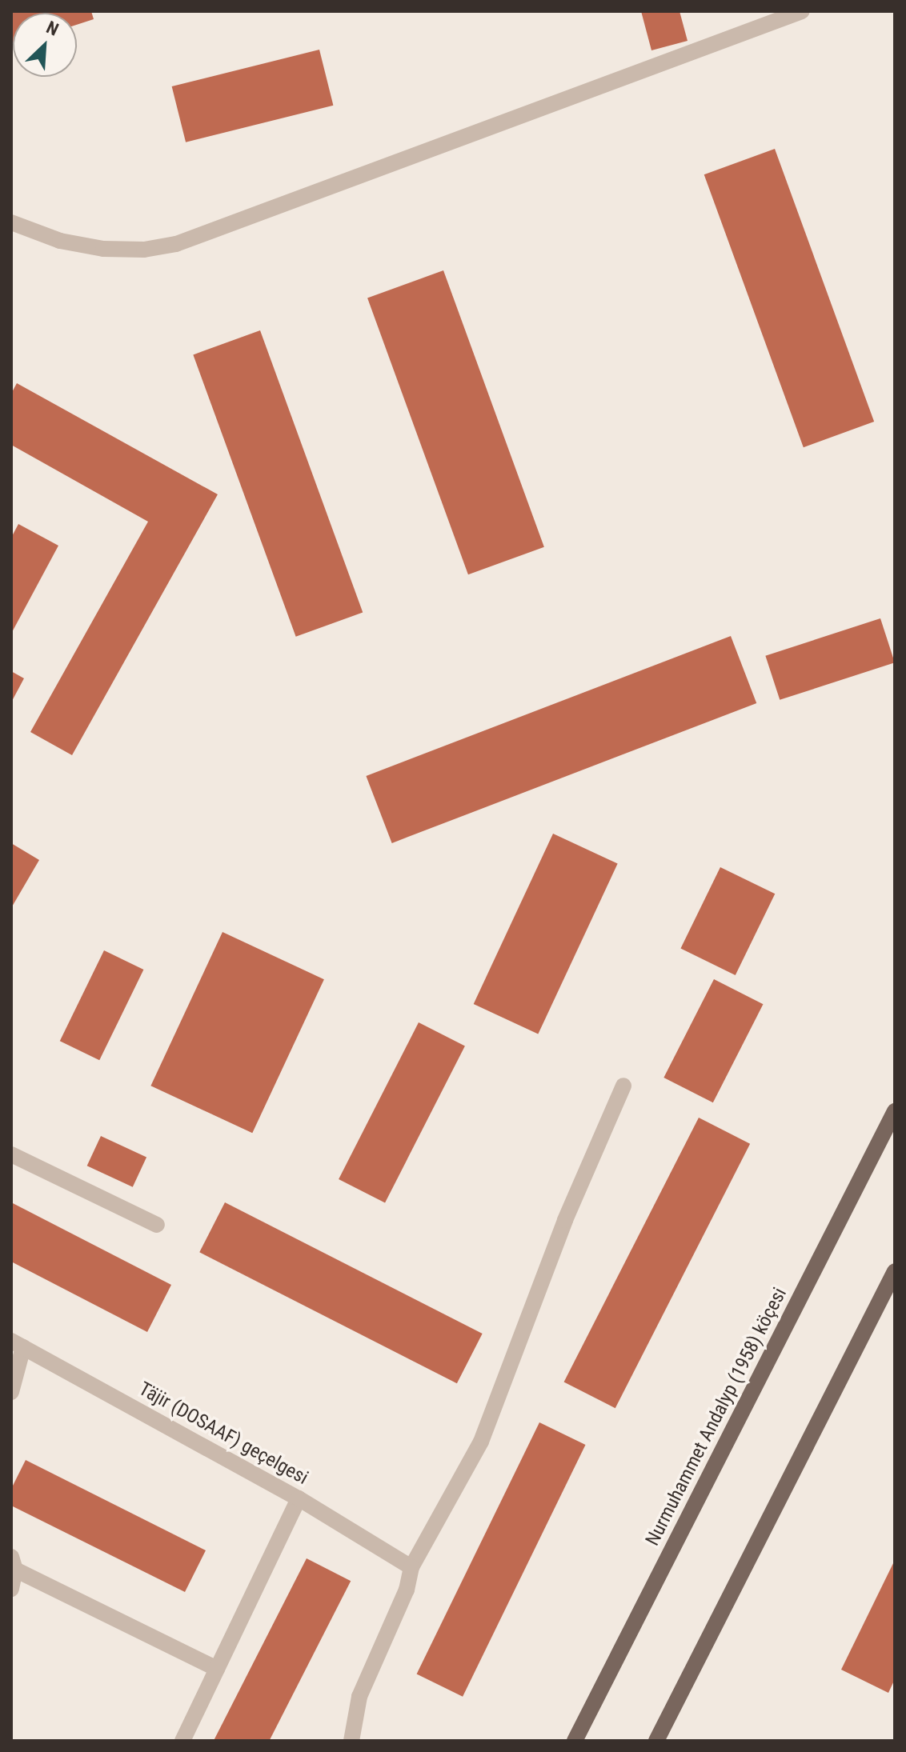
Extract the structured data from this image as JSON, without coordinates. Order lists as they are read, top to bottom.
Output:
{
  "streets": {
    "main road": ["Nurmuhammet Andalyp (1958) köçesi"],
    "street": ["Täjir (DOSAAF) geçelgesi"]
  },
  "north": "top right"
}
